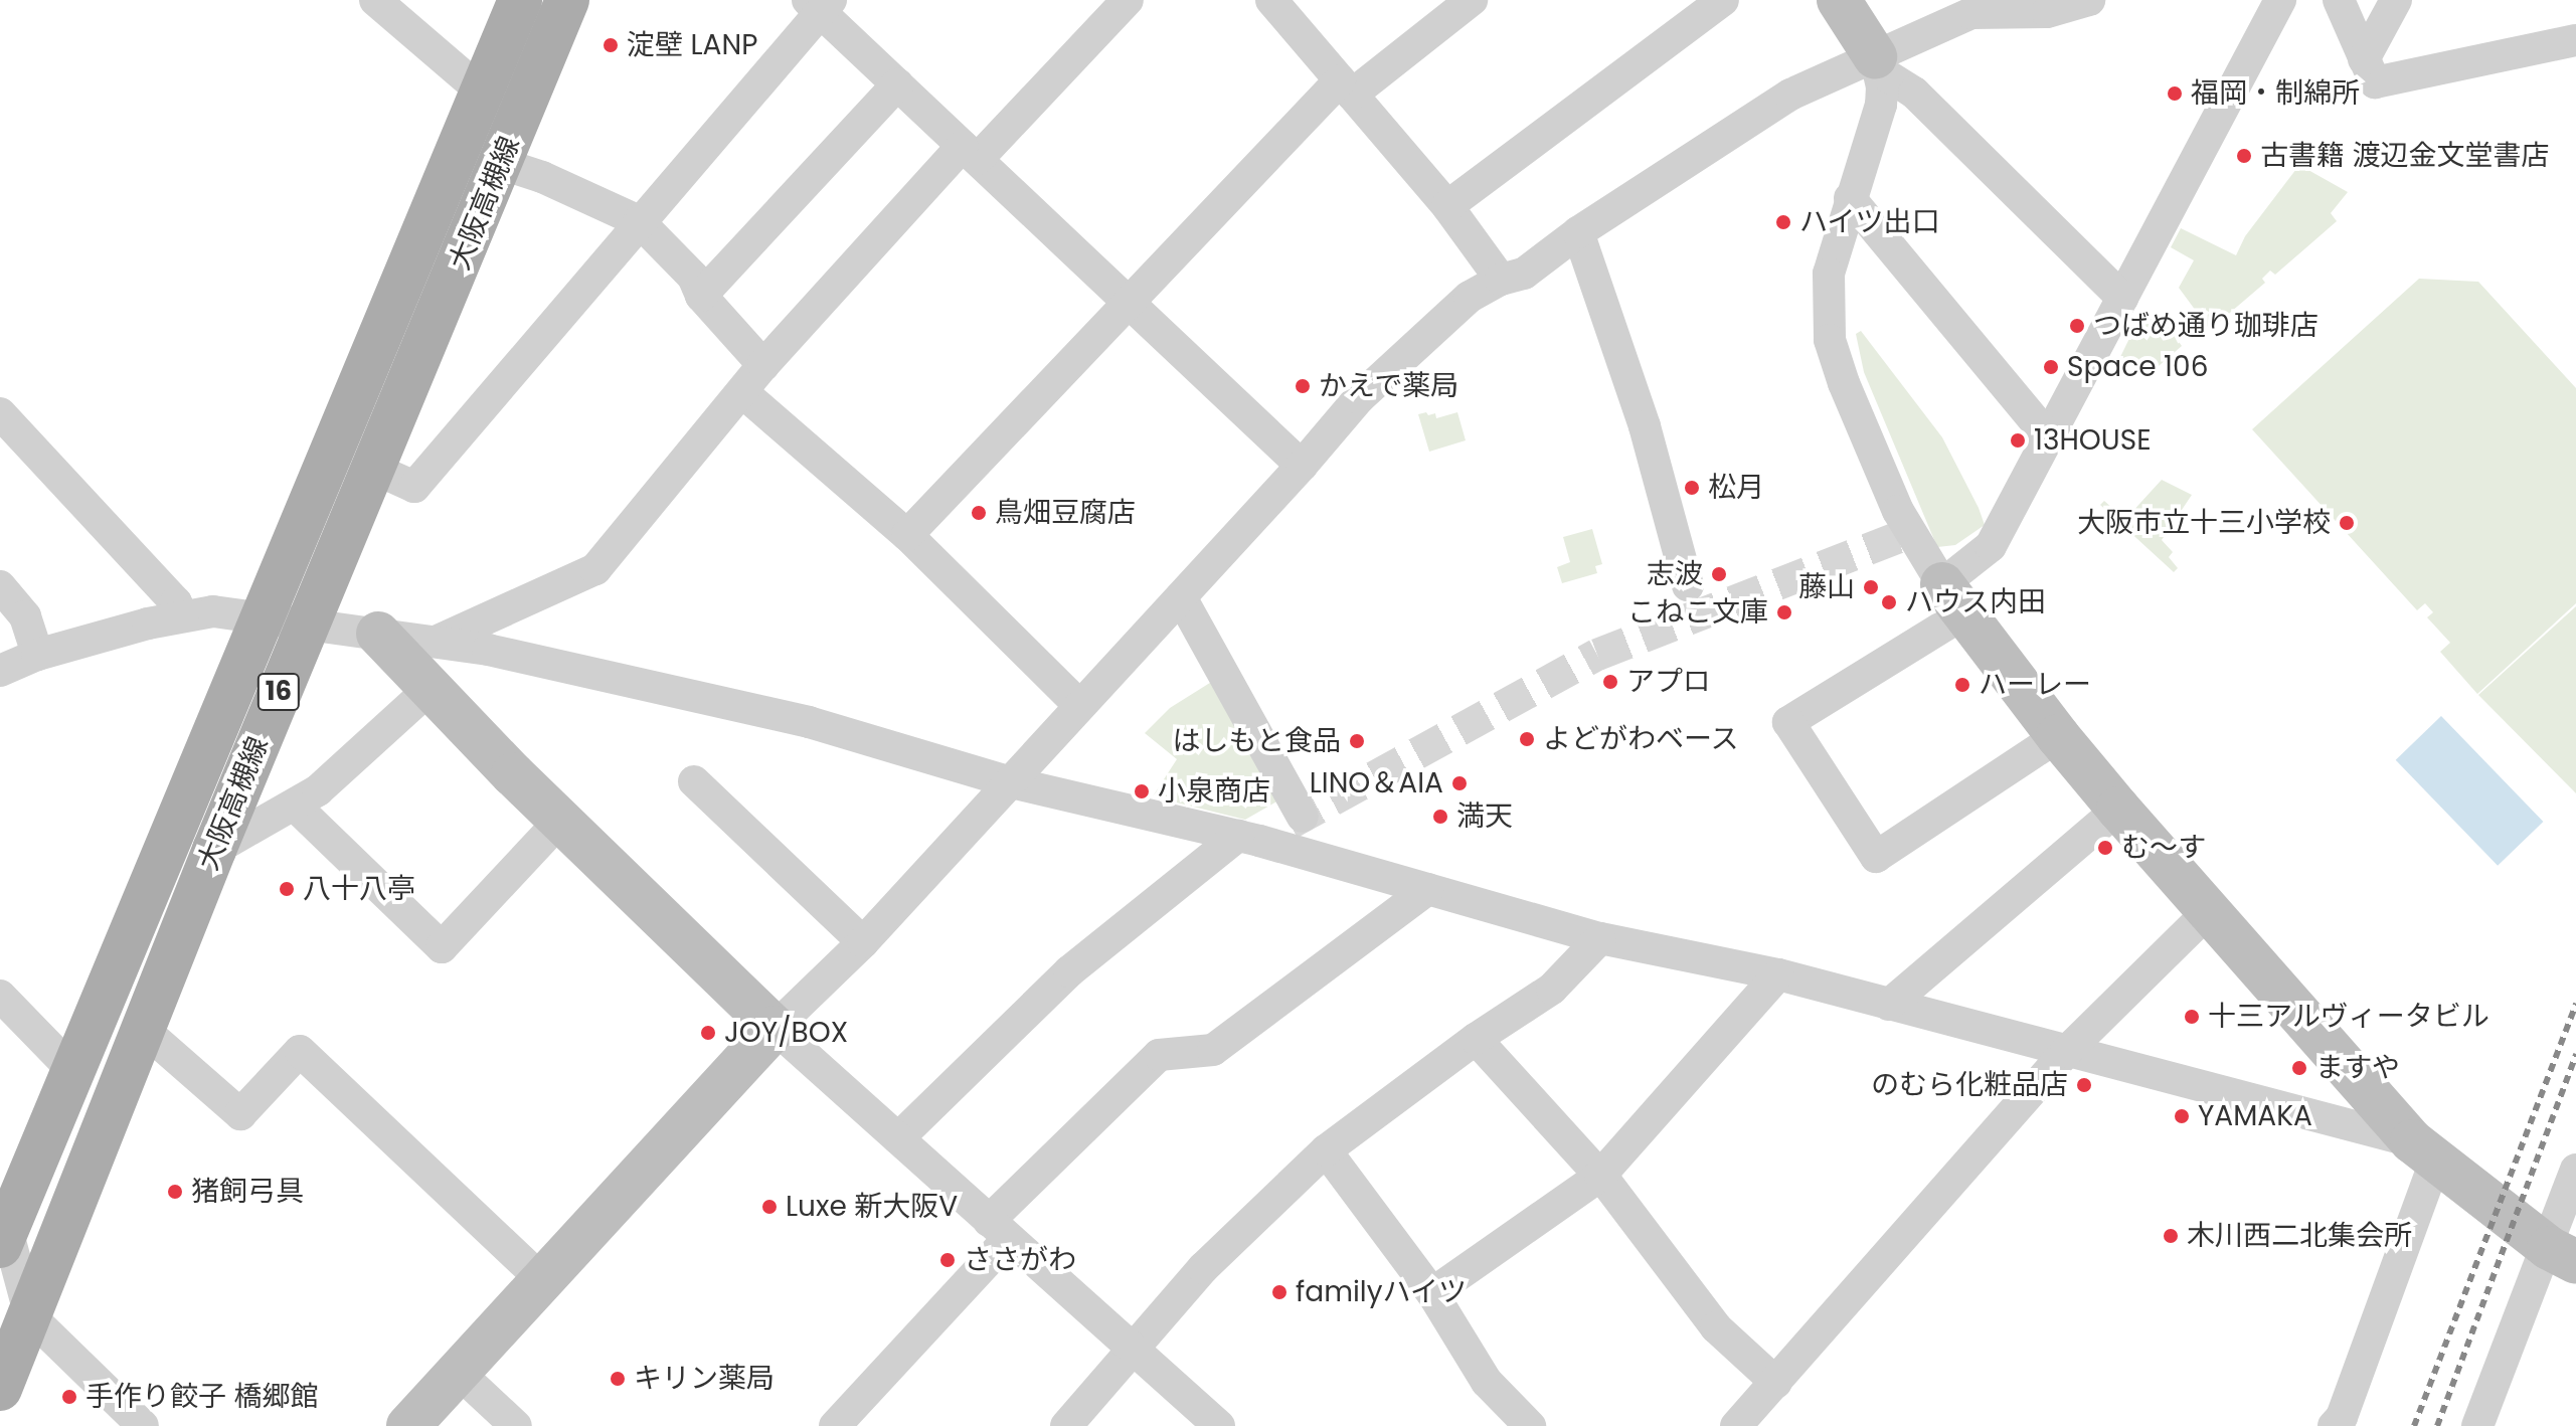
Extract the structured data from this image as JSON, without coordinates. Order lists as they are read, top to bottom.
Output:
{
  "streets": {
    "main road": ["大阪高槻線", "16"]
  },
  "places": [
    "淀壁 LANP",
    "福岡・制綿所",
    "古書籍 渡辺金文堂書店",
    "ハイツ出口",
    "つばめ通り珈琲店",
    "Space 106",
    "かえで薬局",
    "13HOUSE",
    "松月",
    "鳥畑豆腐店",
    "大阪市立十三小学校",
    "志波",
    "藤山",
    "ハウス内田",
    "こねこ文庫",
    "アプロ",
    "ハーレー",
    "よどがわベース",
    "はしもと食品",
    "LINO＆AIA",
    "小泉商店",
    "満天",
    "む〜す",
    "八十八亭",
    "十三アルヴィータビル",
    "JOY/BOX",
    "ますや",
    "のむら化粧品店",
    "YAMAKA",
    "猪飼弓具",
    "Luxe 新大阪V",
    "木川西二北集会所",
    "ささがわ",
    "familyハイツ",
    "キリン薬局",
    "手作り餃子 橋郷館"
  ]
}
